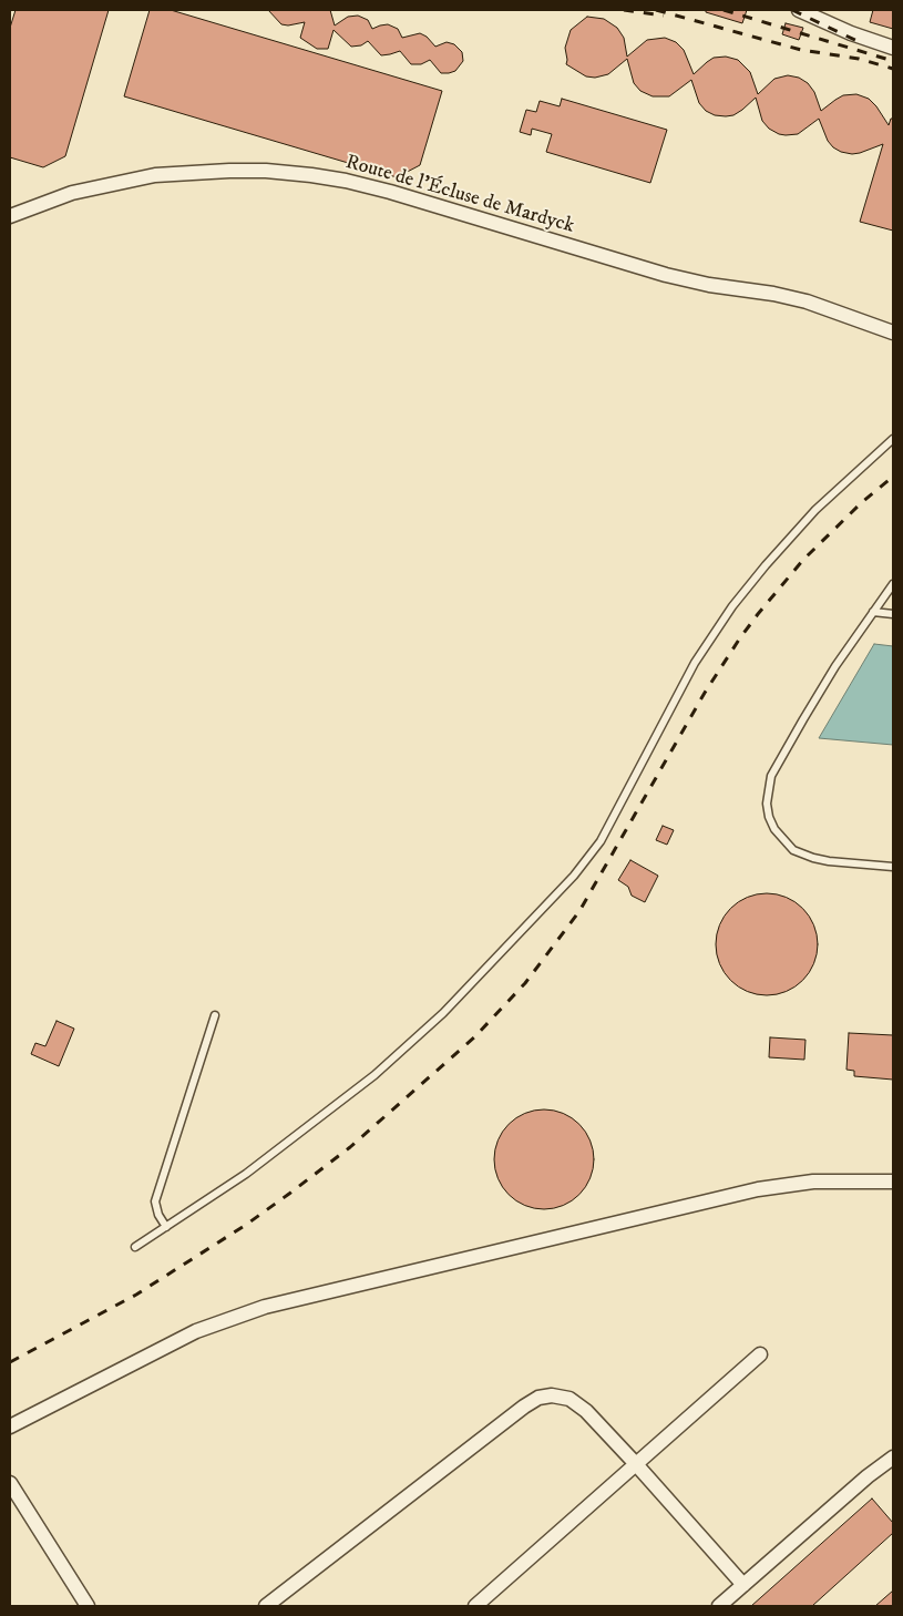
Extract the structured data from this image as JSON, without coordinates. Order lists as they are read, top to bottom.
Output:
{
  "streets": {
    "street": ["Route de l'Écluse de Mardyck"]
  }
}
